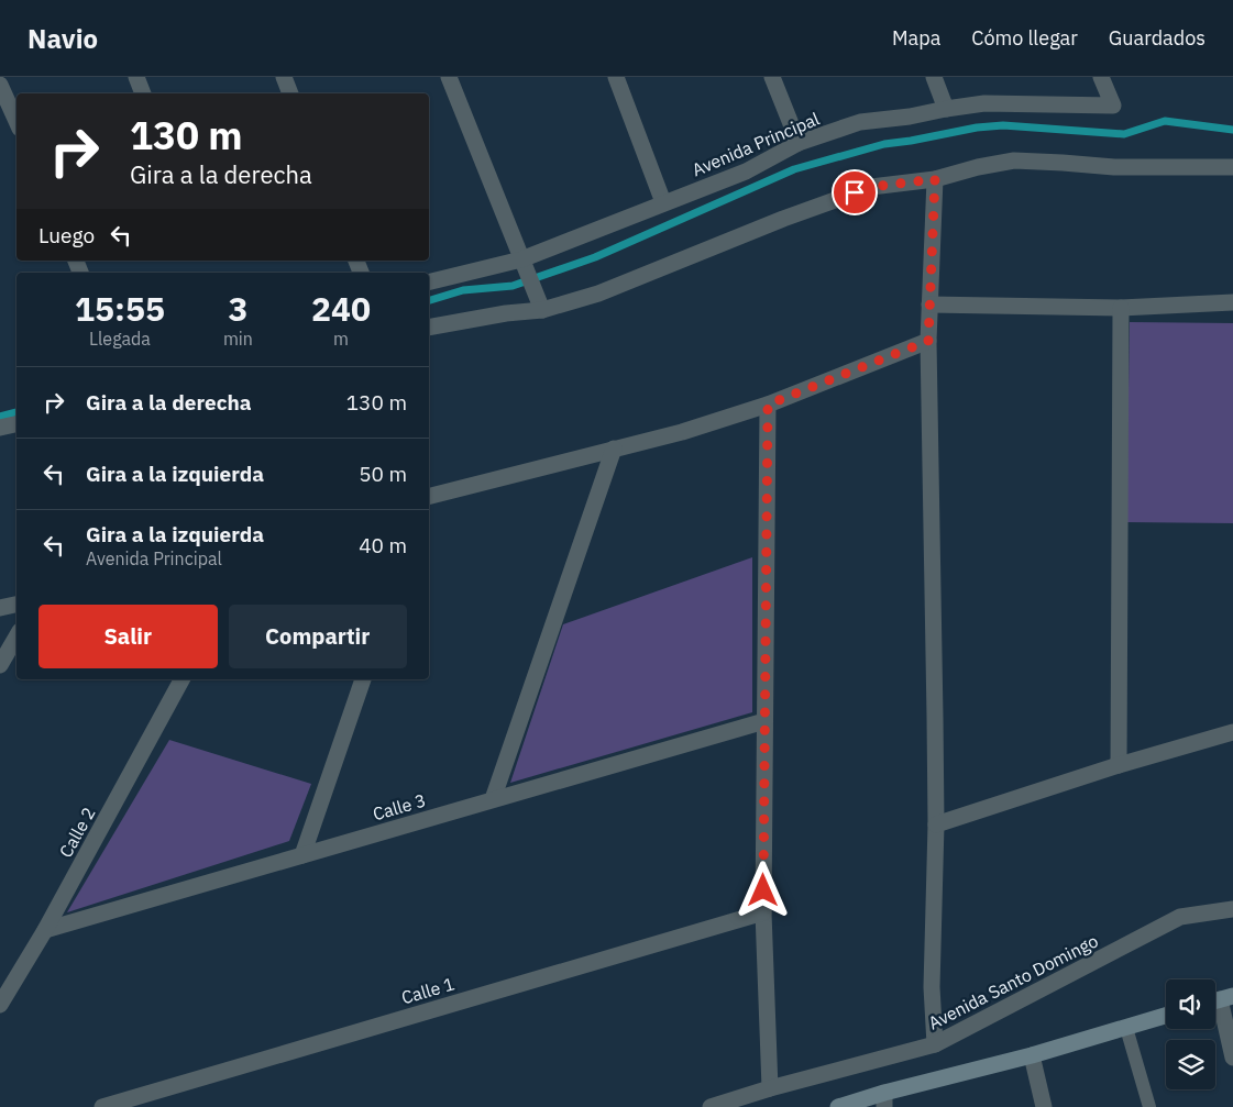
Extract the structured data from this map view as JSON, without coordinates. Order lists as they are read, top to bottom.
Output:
{
  "streets": {
    "street": [
      "Avenida Principal",
      "Calle 3",
      "Calle 2",
      "Avenida Santo Domingo",
      "Calle 1"
    ]
  },
  "crossings": [
    ["Calle 3", "Calle 2"]
  ],
  "page": {
    "header": "Navio",
    "nav": ["Mapa", "Cómo llegar", "Guardados"],
    "turn": ["130 m", "Gira a la derecha"],
    "then": "Luego",
    "eta": [
      "15:55",
      "Llegada",
      "3",
      "min",
      "240",
      "m"
    ],
    "list": [
      {
        "name": "Gira a la derecha",
        "value": "130 m"
      },
      {
        "name": "Gira a la izquierda",
        "value": "50 m"
      },
      {
        "name": "Gira a la izquierda",
        "note": "Avenida Principal",
        "value": "40 m"
      }
    ],
    "buttons": ["Salir", "Compartir"]
  }
}
